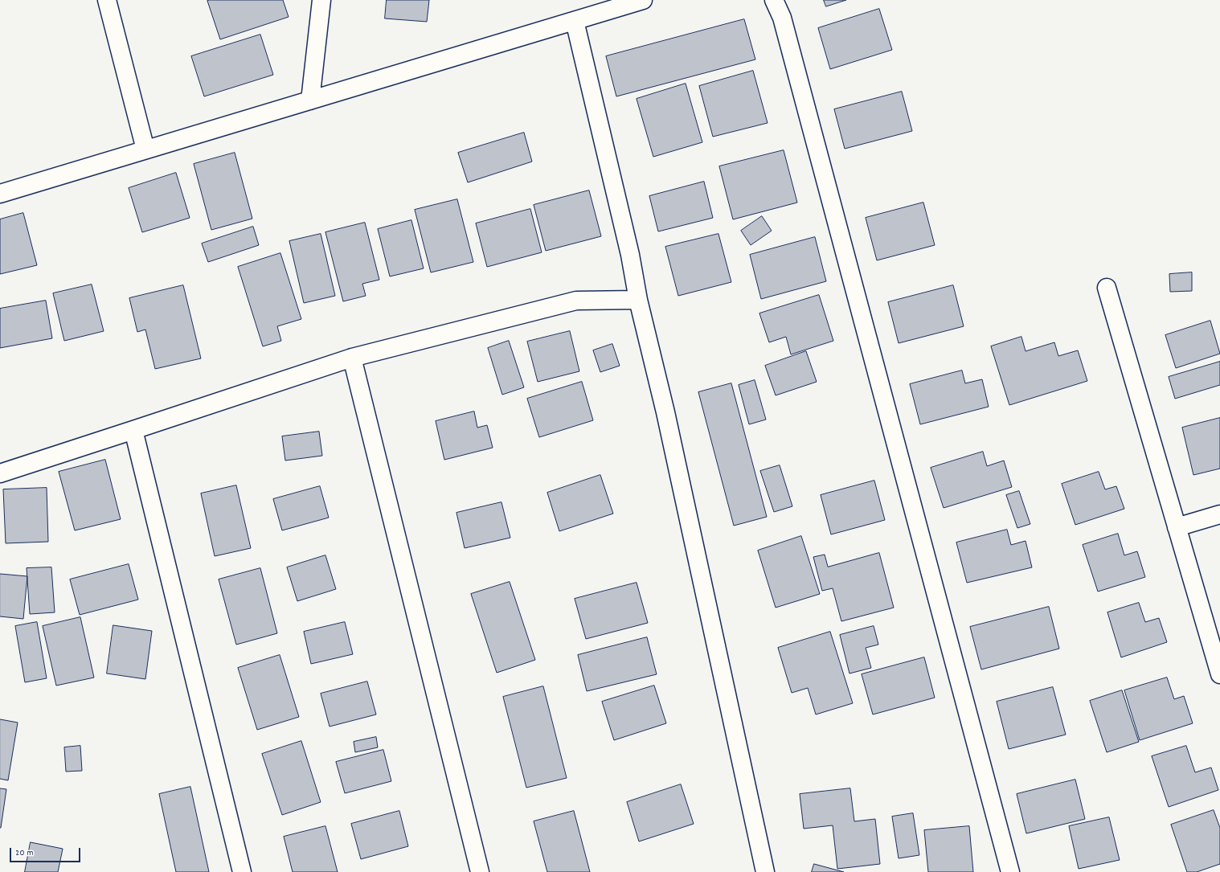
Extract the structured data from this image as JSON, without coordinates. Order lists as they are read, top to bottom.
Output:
{
  "scale_bar": "20 m"
}
